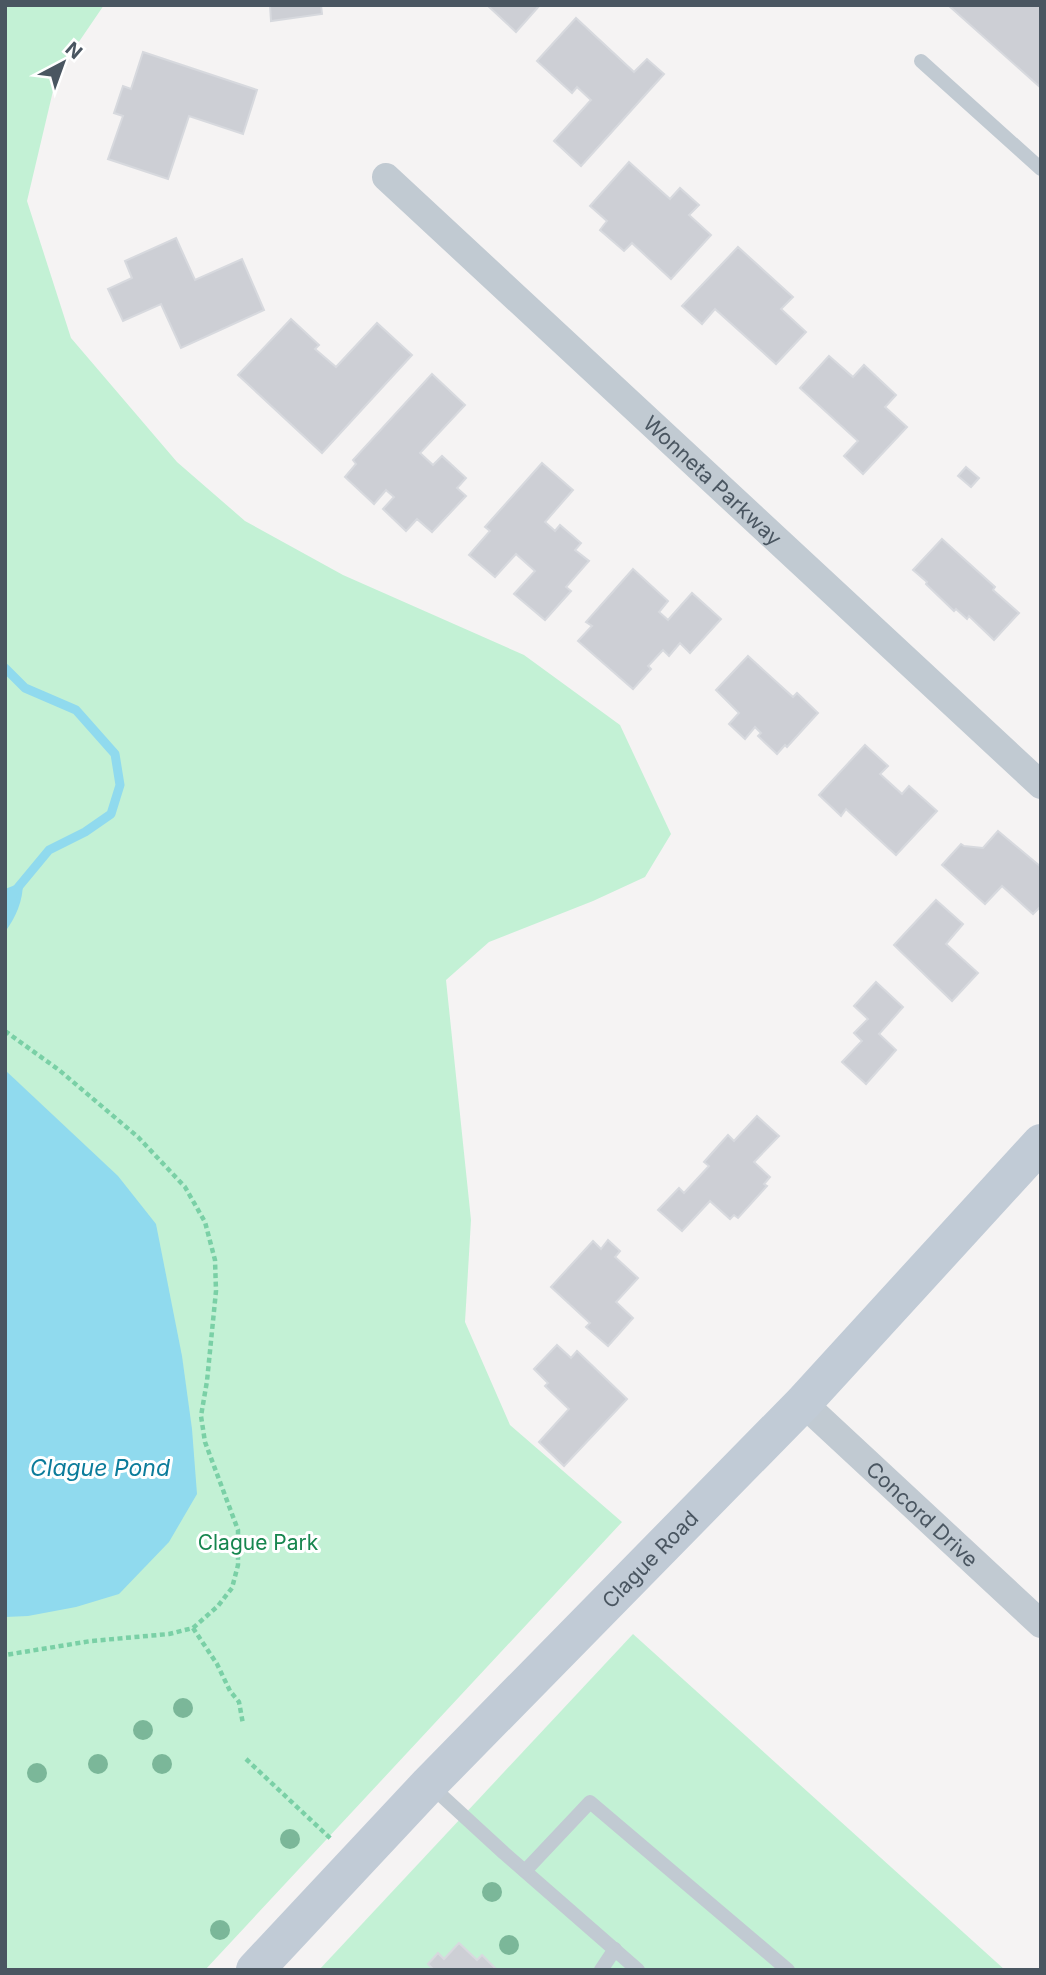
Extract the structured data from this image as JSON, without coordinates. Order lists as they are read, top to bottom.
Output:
{
  "streets": {
    "main road": ["Clague Road"],
    "street": ["Wonneta Parkway", "Concord Drive"]
  },
  "crossings": [
    ["Concord Drive", "Clague Road"]
  ],
  "water": ["Clague Pond"],
  "parks": ["Clague Park"],
  "north": "top right"
}
